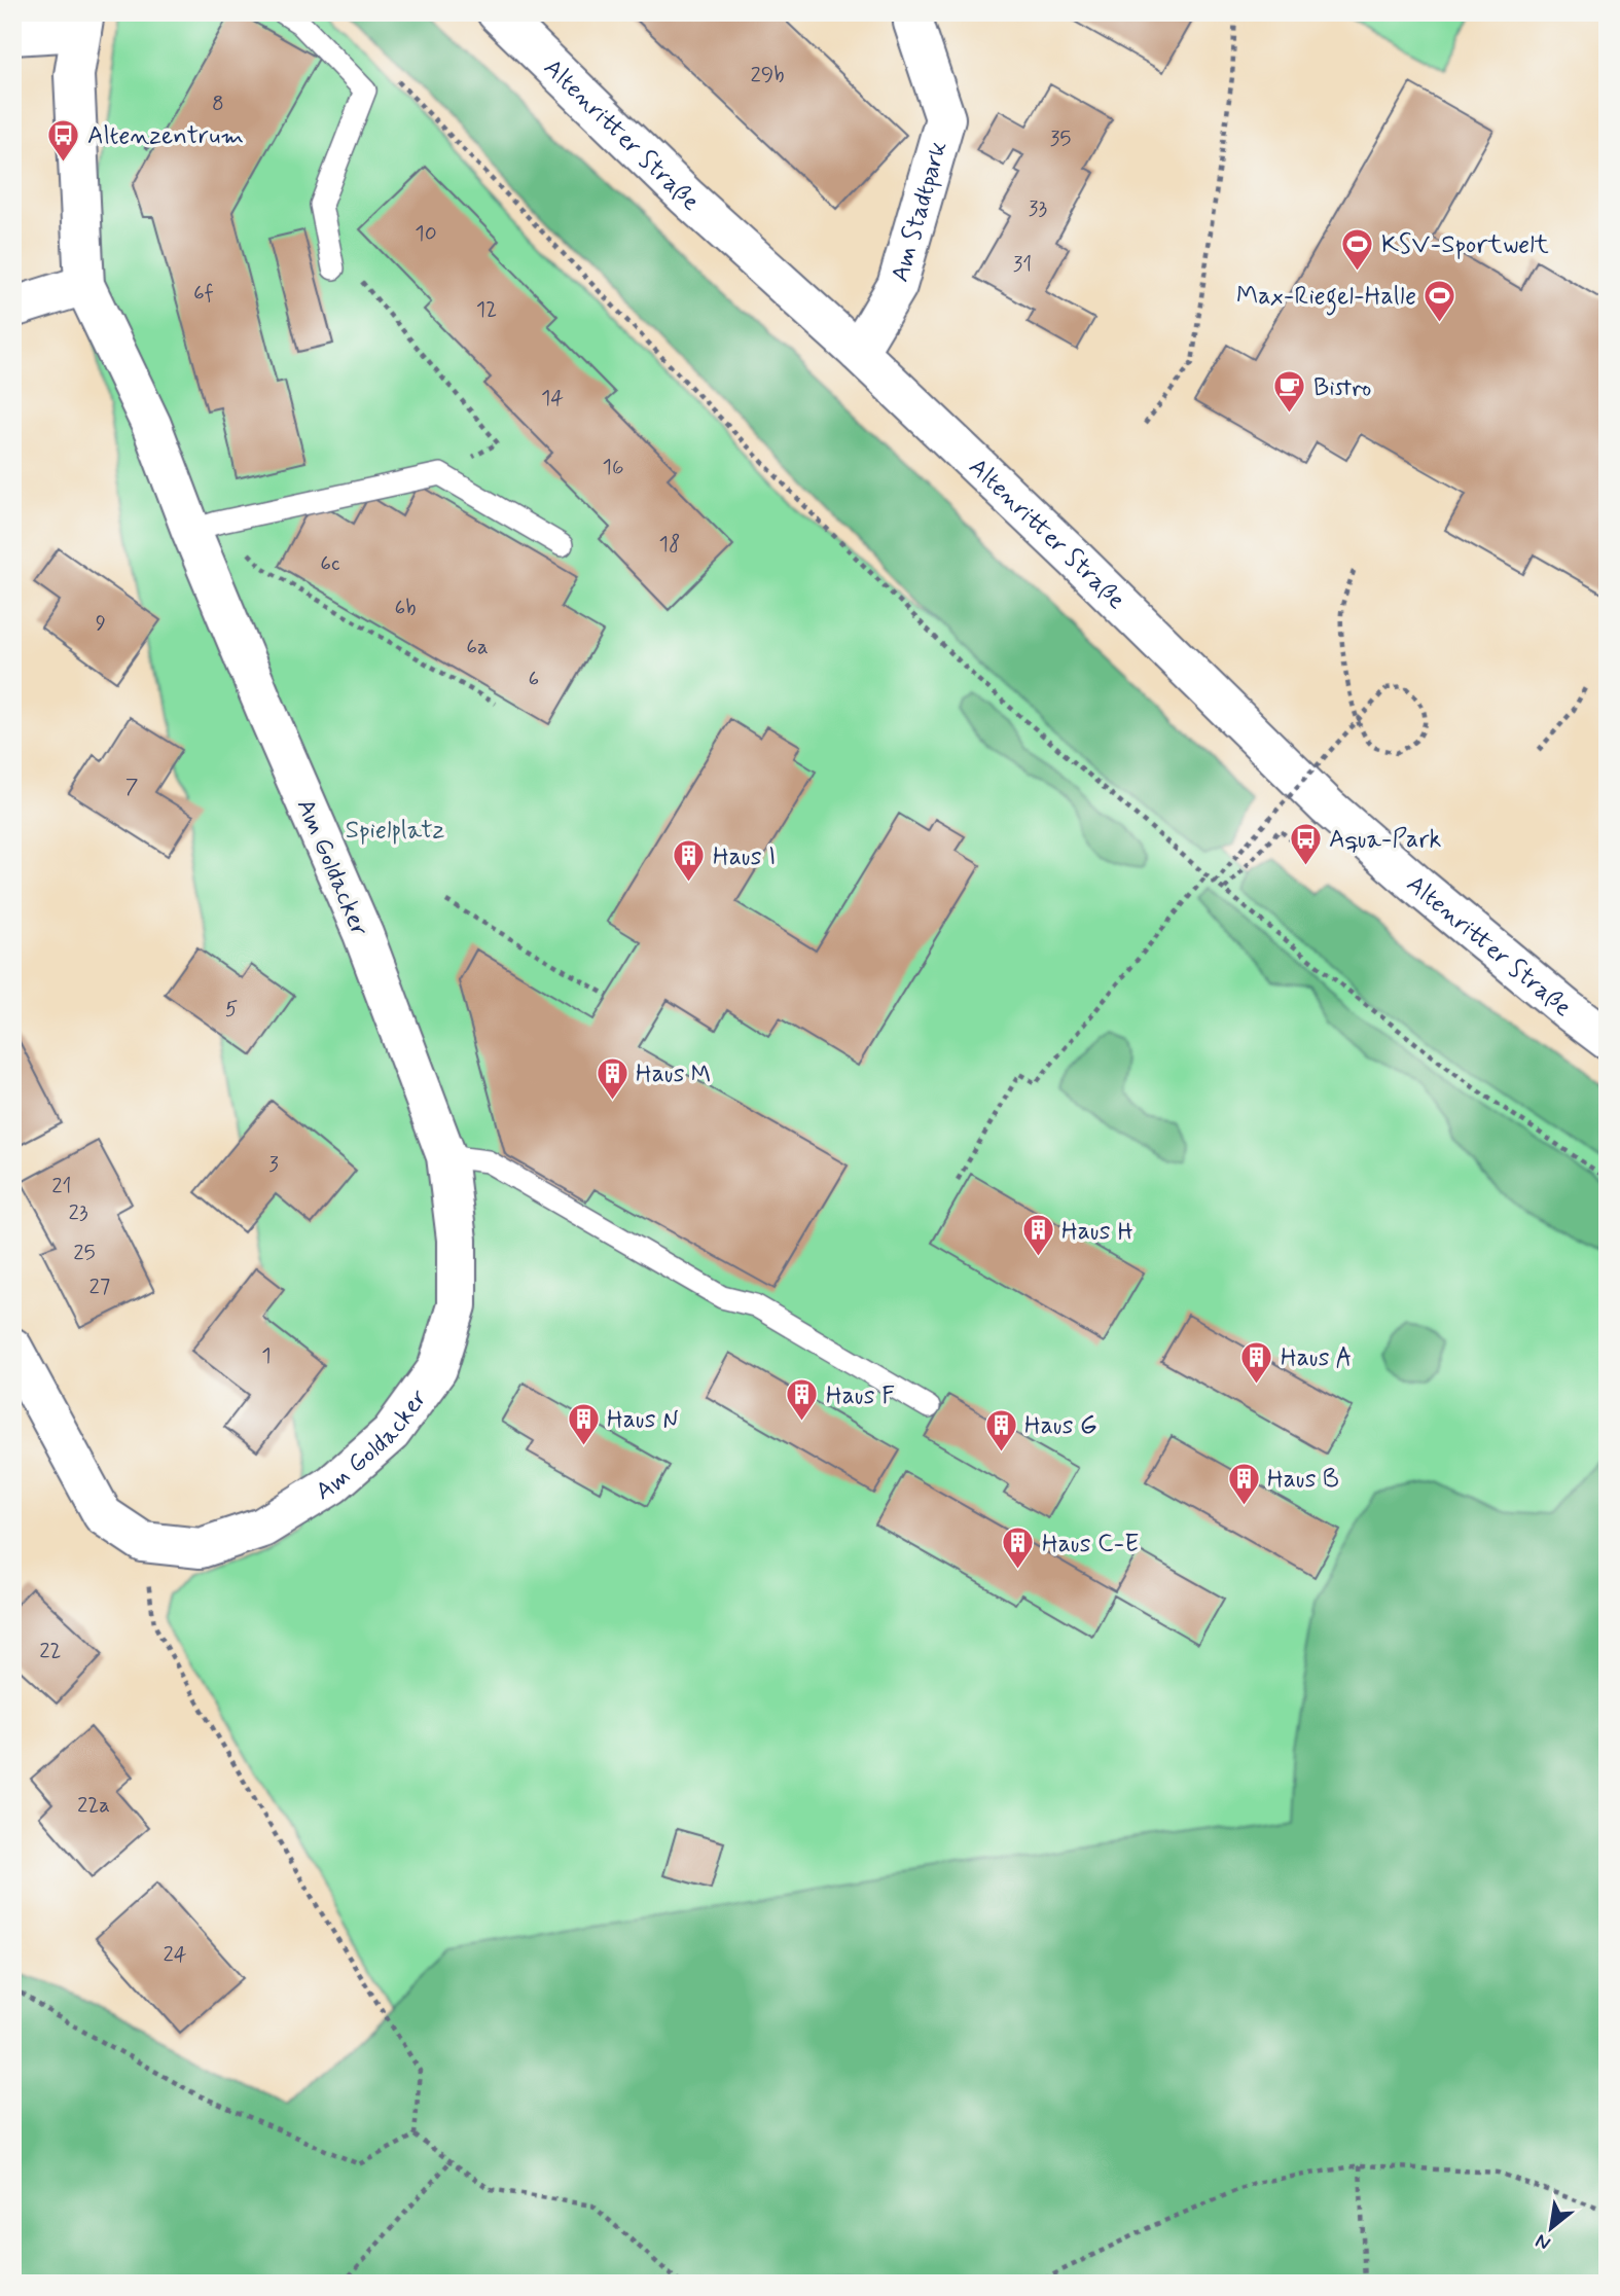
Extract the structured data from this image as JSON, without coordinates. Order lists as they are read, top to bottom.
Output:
{
  "streets": {
    "street": ["Altenritter Straße", "Am Stadtpark", "Am Goldacker"]
  },
  "crossings": [
    ["Altenritter Straße", "Am Stadtpark"]
  ],
  "parks": ["Spielplatz"],
  "places": {
    "bus stop": ["Altenzentrum", "Aqua-Park"],
    "sports": ["KSV-Sportwelt", "Max-Riegel-Halle"],
    "cafe": ["Bistro"],
    "building": [
      "Haus I",
      "Haus M",
      "Haus H",
      "Haus A",
      "Haus F",
      "Haus N",
      "Haus G",
      "Haus B",
      "Haus C-E"
    ]
  },
  "house_numbers": [
    "29b",
    "8",
    "35",
    "33",
    "10",
    "31",
    "6f",
    "12",
    "14",
    "16",
    "18",
    "6c",
    "6b",
    "9",
    "6a",
    "6",
    "7",
    "5",
    "3",
    "21",
    "23",
    "25",
    "27",
    "1",
    "22",
    "22a",
    "24"
  ],
  "north": "bottom left"
}
